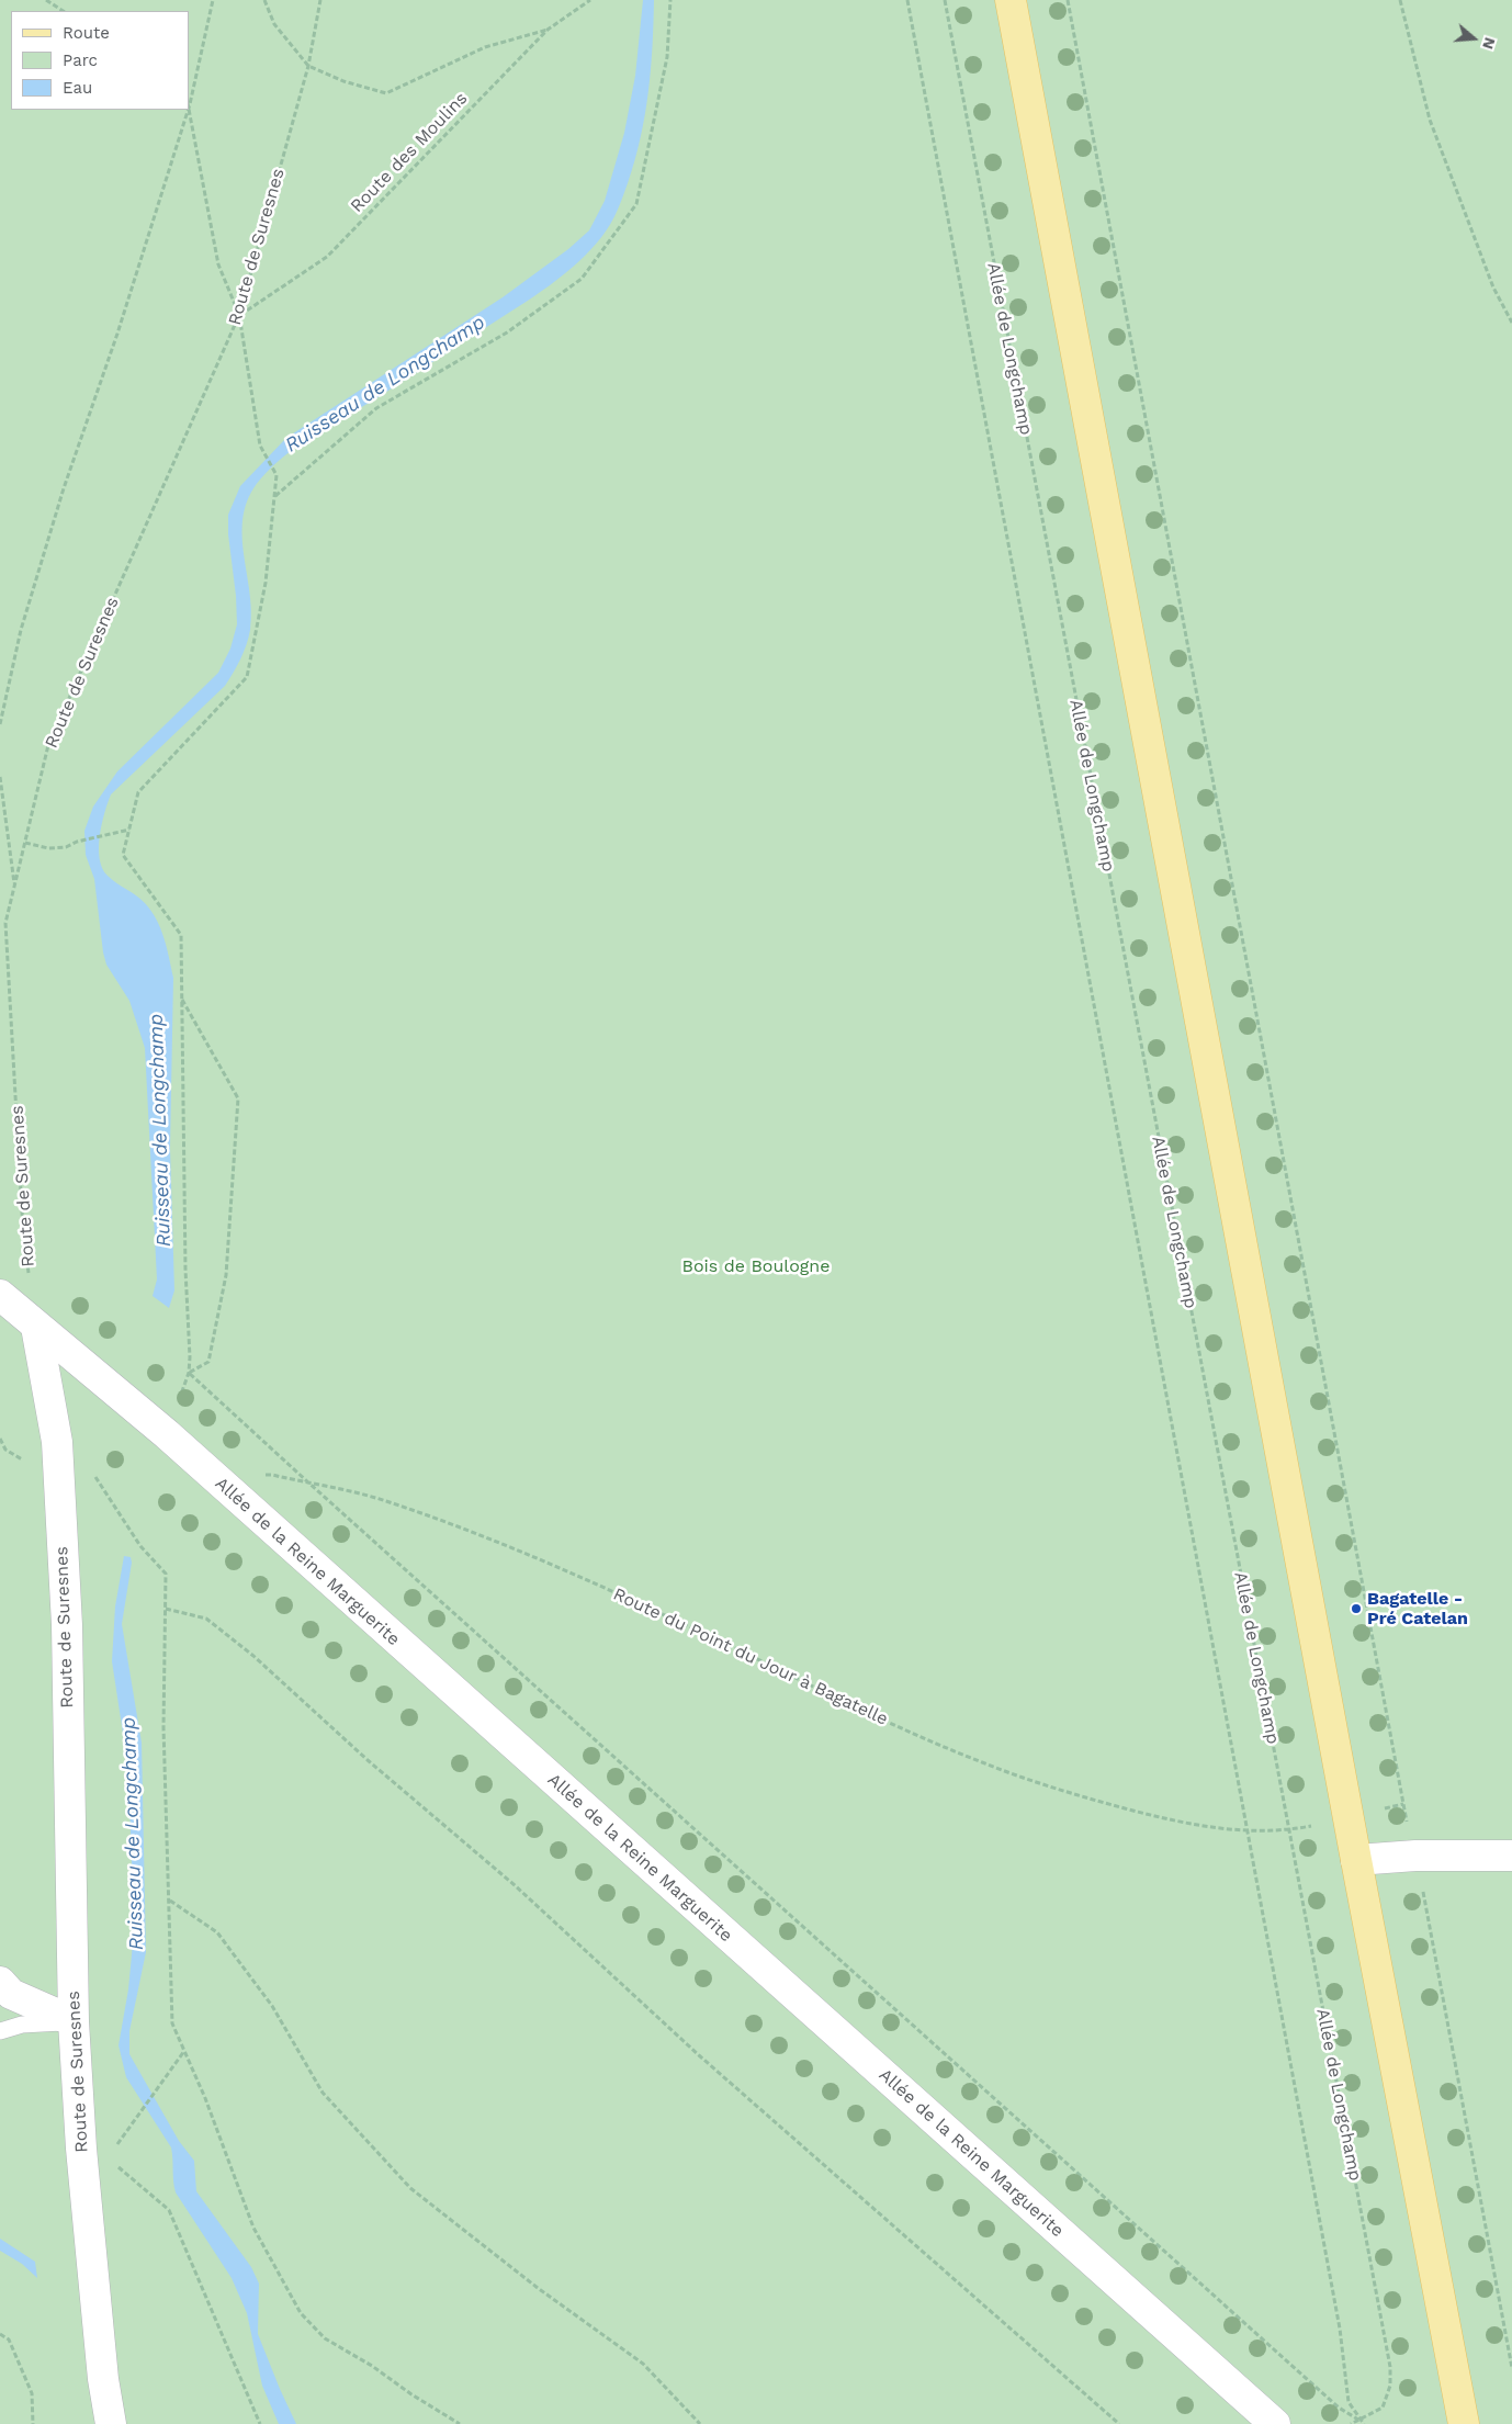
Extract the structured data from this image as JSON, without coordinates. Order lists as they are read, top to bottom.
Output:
{
  "streets": {
    "main road": ["Route de Suresnes", "Allée de la Reine Marguerite"],
    "path": ["Route des Moulins", "Allée de Longchamp", "Route du Point du Jour à Bagatelle"]
  },
  "crossings": [
    ["Route des Moulins", "Route de Suresnes"],
    ["Route de Suresnes", "Allée de la Reine Marguerite"],
    ["Allée de Longchamp", "Route du Point du Jour à Bagatelle"],
    ["Allée de la Reine Marguerite", "Route du Point du Jour à Bagatelle"]
  ],
  "water": ["Ruisseau de Longchamp"],
  "parks": ["Bois de Boulogne"],
  "places": ["Bagatelle - Pré Catelan"],
  "legend": ["Route", "Parc", "Eau"],
  "north": "right"
}
